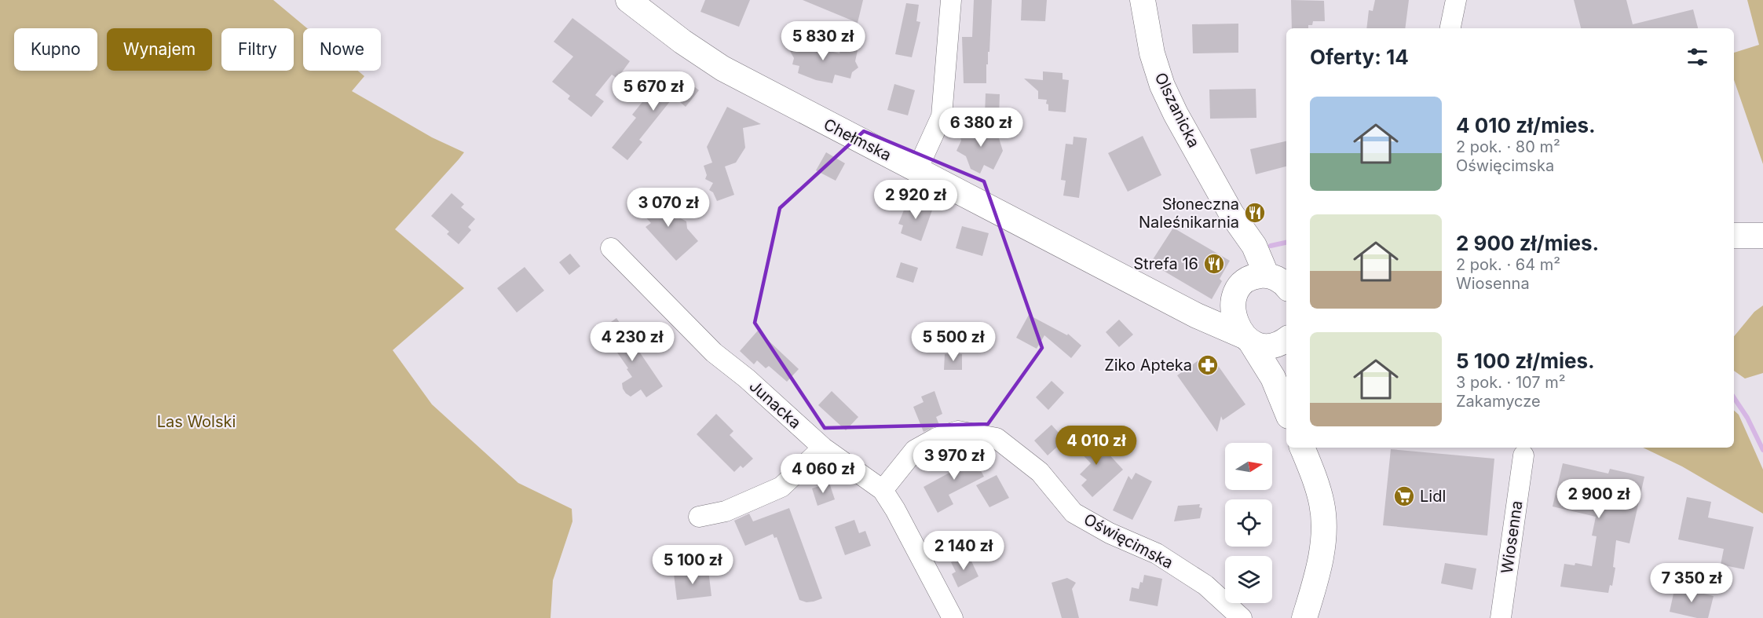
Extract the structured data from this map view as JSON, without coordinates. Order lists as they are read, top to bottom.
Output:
{
  "streets": {
    "street": [
      "Olszanicka",
      "Chełmska",
      "Junacka",
      "Wiosenna",
      "Oświęcimska"
    ]
  },
  "crossings": [
    ["Olszanicka", "Chełmska"],
    ["Junacka", "Oświęcimska"]
  ],
  "parks": ["Las Wolski"],
  "places": {
    "restaurant": ["Słoneczna Naleśnikarnia", "Strefa 16"],
    "pharmacy": ["Ziko Apteka"],
    "supermarket": ["Lidl"]
  },
  "north": "right",
  "page": {
    "price": [
      "5 830 zł",
      "5 670 zł",
      "6 380 zł",
      "2 920 zł",
      "3 070 zł",
      "4 230 zł",
      "5 500 zł",
      "4 010 zł",
      "3 970 zł",
      "4 060 zł",
      "2 900 zł",
      "2 140 zł",
      "5 100 zł",
      "7 350 zł"
    ],
    "chip": [
      "Kupno",
      "Wynajem",
      "Filtry",
      "Nowe"
    ],
    "heading": "Oferty: 14",
    "list": [
      {
        "name": "4 010 zł/mies.",
        "note": "2 pok. · 80 m² · Oświęcimska"
      },
      {
        "name": "2 900 zł/mies.",
        "note": "2 pok. · 64 m² · Wiosenna"
      },
      {
        "name": "5 100 zł/mies.",
        "note": "3 pok. · 107 m² · Zakamycze"
      }
    ]
  }
}
